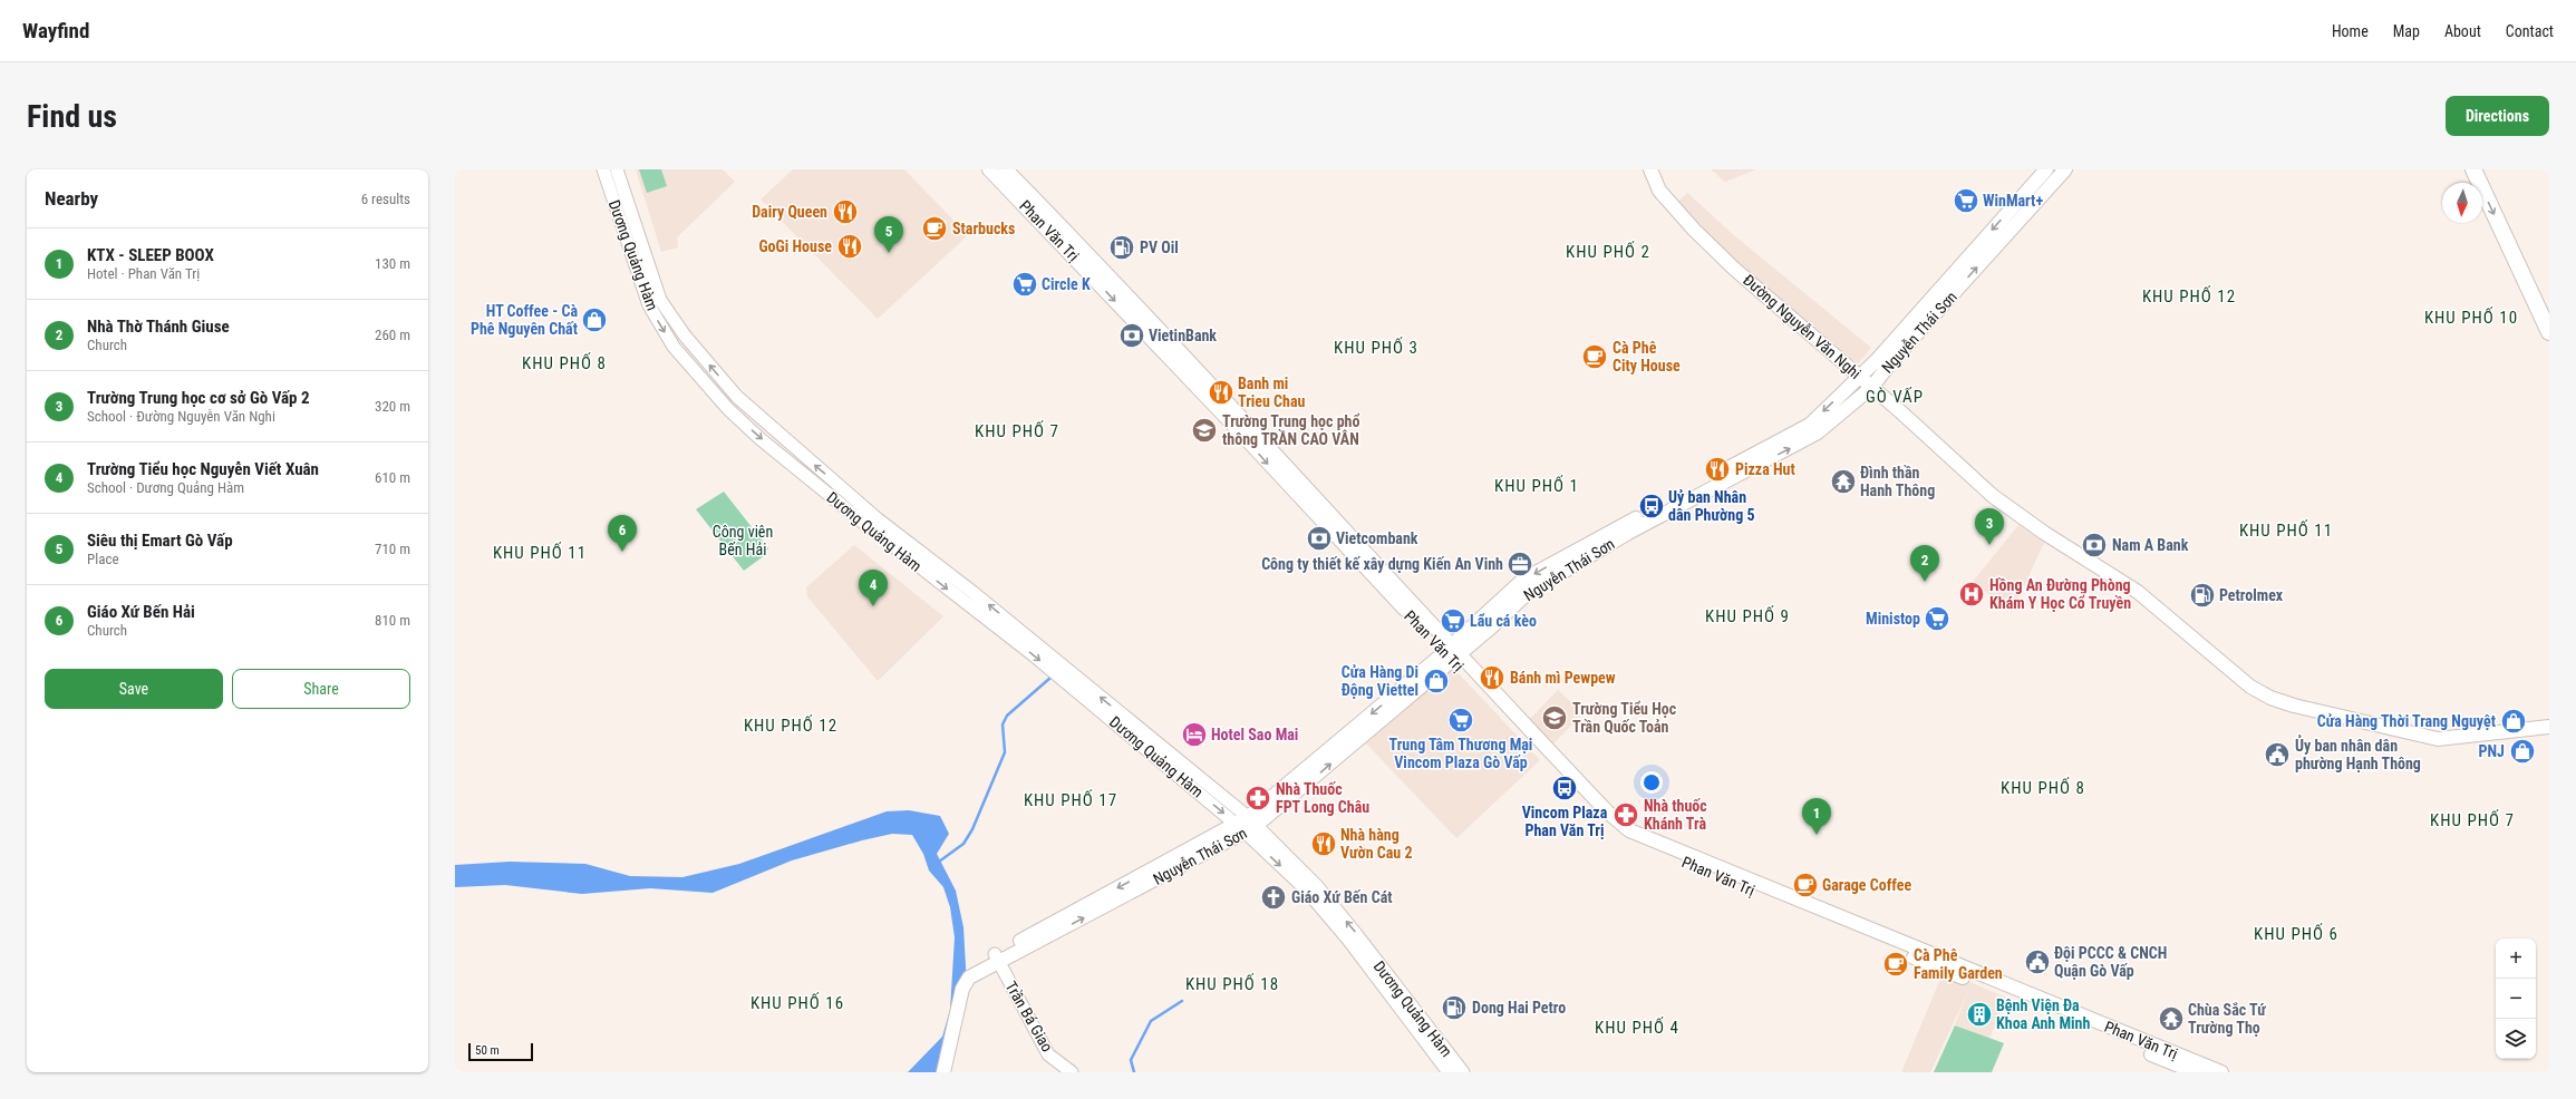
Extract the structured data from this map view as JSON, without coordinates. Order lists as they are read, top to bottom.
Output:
{
  "streets": {
    "main road": ["Phan Văn Trị", "Đường Nguyễn Văn Nghi", "Nguyễn Thái Sơn"],
    "street": ["Dương Quảng Hàm", "Trần Bá Giao"]
  },
  "crossings": [
    ["Phan Văn Trị", "Nguyễn Thái Sơn"],
    ["Dương Quảng Hàm", "Nguyễn Thái Sơn"],
    ["Đường Nguyễn Văn Nghi", "Nguyễn Thái Sơn"],
    ["Nguyễn Thái Sơn", "Trần Bá Giao"]
  ],
  "districts": [
    "KHU PHỐ 2",
    "KHU PHỐ 12",
    "KHU PHỐ 10",
    "KHU PHỐ 3",
    "KHU PHỐ 8",
    "GÒ VẤP",
    "KHU PHỐ 7",
    "KHU PHỐ 1",
    "KHU PHỐ 11",
    "KHU PHỐ 11",
    "KHU PHỐ 9",
    "KHU PHỐ 12",
    "KHU PHỐ 8",
    "KHU PHỐ 17",
    "KHU PHỐ 7",
    "KHU PHỐ 6",
    "KHU PHỐ 18",
    "KHU PHỐ 16",
    "KHU PHỐ 4"
  ],
  "parks": ["Công viên Bến Hải"],
  "places": {
    "supermarket": [
      "WinMart+",
      "Circle K",
      "Ministop",
      "Lẩu cá kèo",
      "Trung Tâm Thương Mại Vincom Plaza Gò Vấp"
    ],
    "restaurant": [
      "Dairy Queen",
      "GoGi House",
      "Banh mi Trieu Chau",
      "Pizza Hut",
      "Bánh mì Pewpew",
      "Nhà hàng Vườn Cau 2"
    ],
    "cafe": [
      "Starbucks",
      "Cà Phê City House",
      "Garage Coffee",
      "Cà Phê Family Garden"
    ],
    "fuel station": ["PV Oil", "Petrolmex", "Dong Hai Petro"],
    "shop": [
      "HT Coffee - Cà Phê Nguyên Chất",
      "Cửa Hàng Di Động Viettel",
      "Cửa Hàng Thời Trang Nguyệt",
      "PNJ"
    ],
    "bank": ["VietinBank", "Vietcombank", "Nam A Bank"],
    "school or university": ["Trường Trung học phổ thông TRẦN CAO VÂN", "Trường Tiểu Học Trần Quốc Toản"],
    "temple": ["Đình thần Hanh Thông", "Chùa Sắc Tứ Trường Thọ"],
    "bus stop": ["Uỷ ban Nhân dân Phường 5", "Vincom Plaza Phan Văn Trị"],
    "office": ["Công ty thiết kế xây dựng Kiến An Vinh"],
    "hospital": ["Hồng An Đường Phòng Khám Y Học Cổ Truyền"],
    "hotel": ["Hotel Sao Mai"],
    "public building": ["Ủy ban nhân dân phường Hạnh Thông", "Đội PCCC & CNCH Quận Gò Vấp"],
    "pharmacy": ["Nhà Thuốc FPT Long Châu", "Nhà thuốc Khánh Trà"],
    "church": ["Giáo Xứ Bến Cát"],
    "building": ["Bệnh Viện Đa Khoa Anh Minh"]
  },
  "scale_bar": "50 m",
  "north": "bottom",
  "page": {
    "header": "Wayfind",
    "nav": [
      "Home",
      "Map",
      "About",
      "Contact"
    ],
    "buttons": [
      "Directions",
      ["Save", "Share"]
    ],
    "title": "Find us",
    "heading": ["Nearby", "6 results"],
    "pins": [
      "5",
      "3",
      "6",
      "2",
      "4",
      "1"
    ],
    "list": [
      {
        "mark": "1",
        "name": "KTX - SLEEP BOOX",
        "note": "Hotel · Phan Văn Trị",
        "value": "130 m"
      },
      {
        "mark": "2",
        "name": "Nhà Thờ Thánh Giuse",
        "note": "Church",
        "value": "260 m"
      },
      {
        "mark": "3",
        "name": "Trường Trung học cơ sở Gò Vấp 2",
        "note": "School · Đường Nguyễn Văn Nghi",
        "value": "320 m"
      },
      {
        "mark": "4",
        "name": "Trường Tiểu học Nguyễn Viết Xuân",
        "note": "School · Dương Quảng Hàm",
        "value": "610 m"
      },
      {
        "mark": "5",
        "name": "Siêu thị Emart Gò Vấp",
        "note": "Place",
        "value": "710 m"
      },
      {
        "mark": "6",
        "name": "Giáo Xứ Bến Hải",
        "note": "Church",
        "value": "810 m"
      }
    ],
    "map_buttons": ["+", "−"],
    "scale": "50 m"
  }
}
